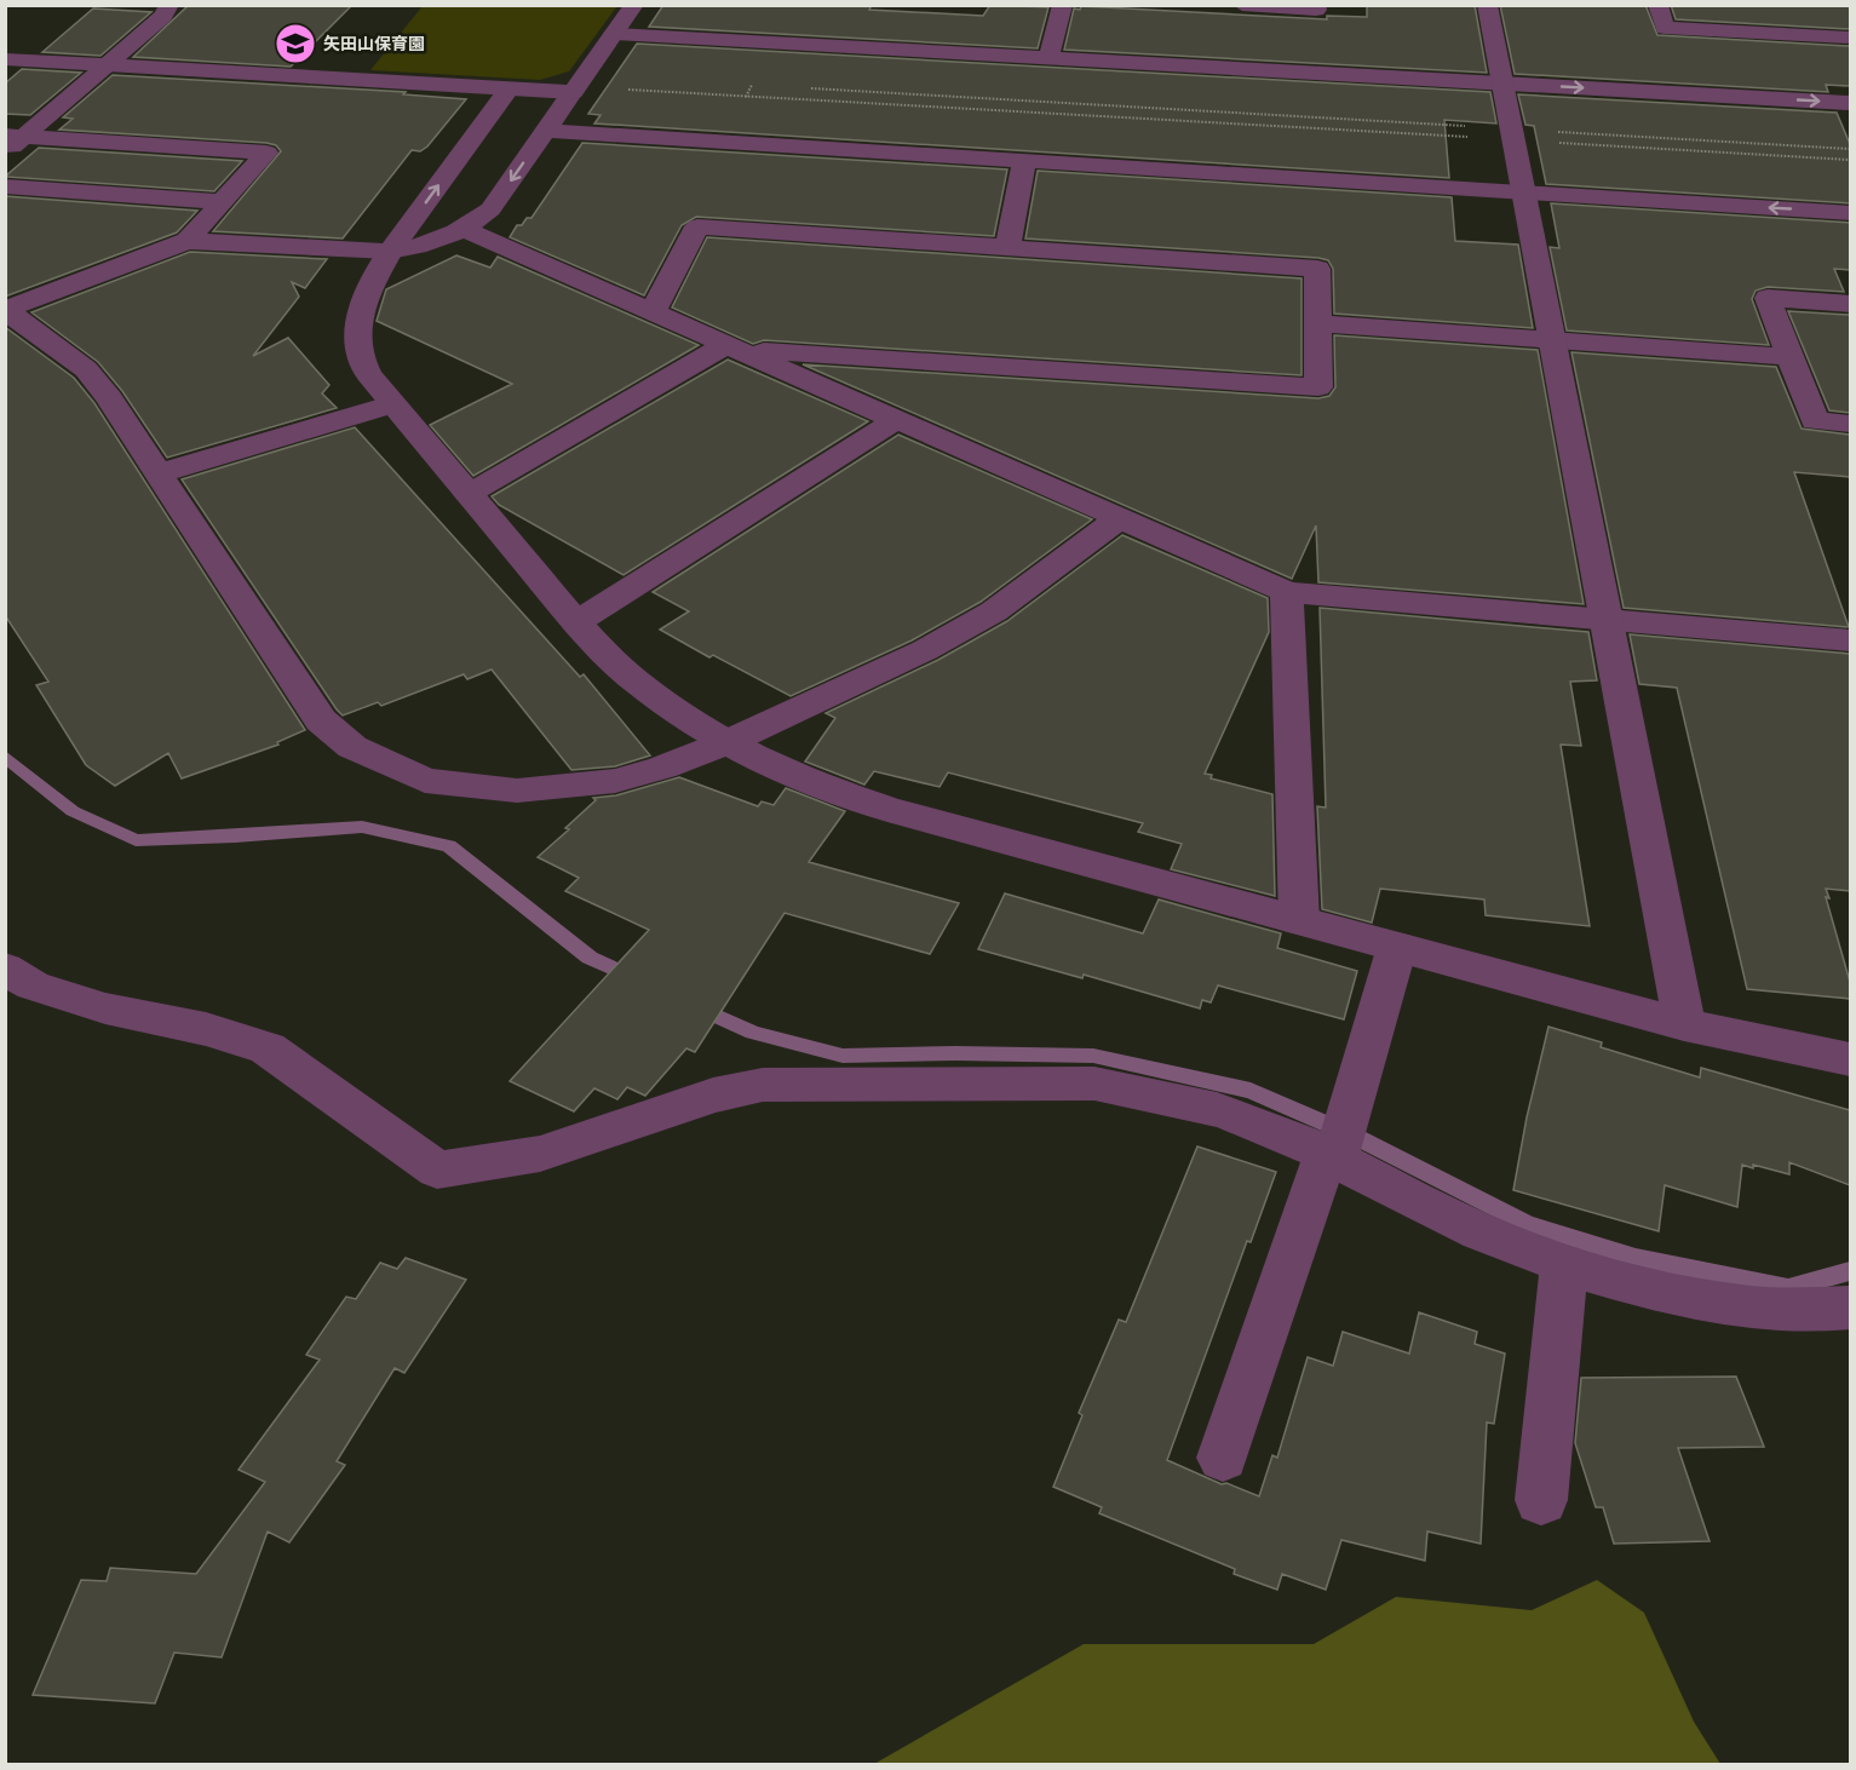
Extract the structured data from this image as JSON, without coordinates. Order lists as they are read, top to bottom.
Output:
{
  "places": {
    "school or university": ["矢田山保育園"]
  }
}
